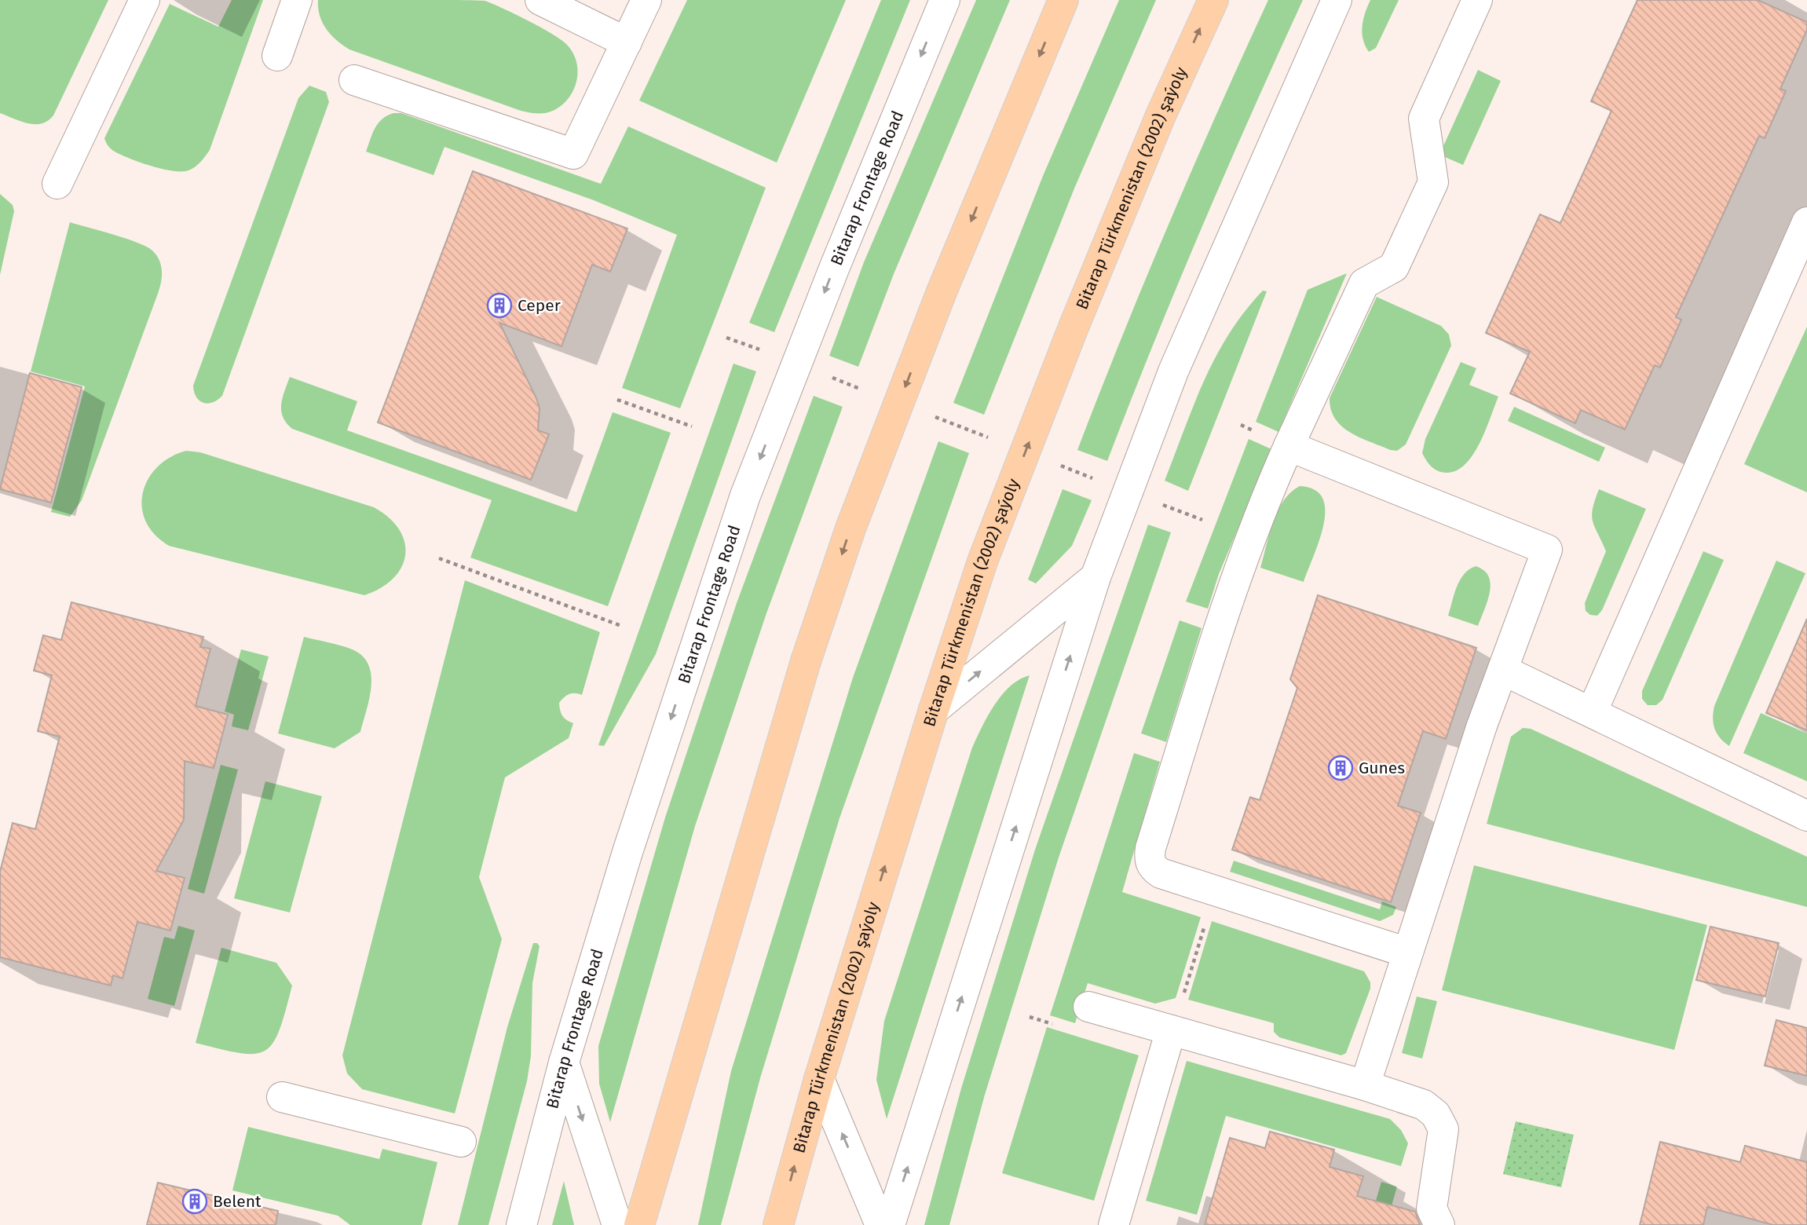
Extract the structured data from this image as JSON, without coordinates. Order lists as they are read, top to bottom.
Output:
{
  "streets": {
    "main road": ["Bitarap Türkmenistan (2002) şaýoly"],
    "street": ["Bitarap Frontage Road"]
  },
  "one_way": ["Bitarap Frontage Road"],
  "places": {
    "building": ["Ceper", "Gunes", "Belent"]
  }
}
